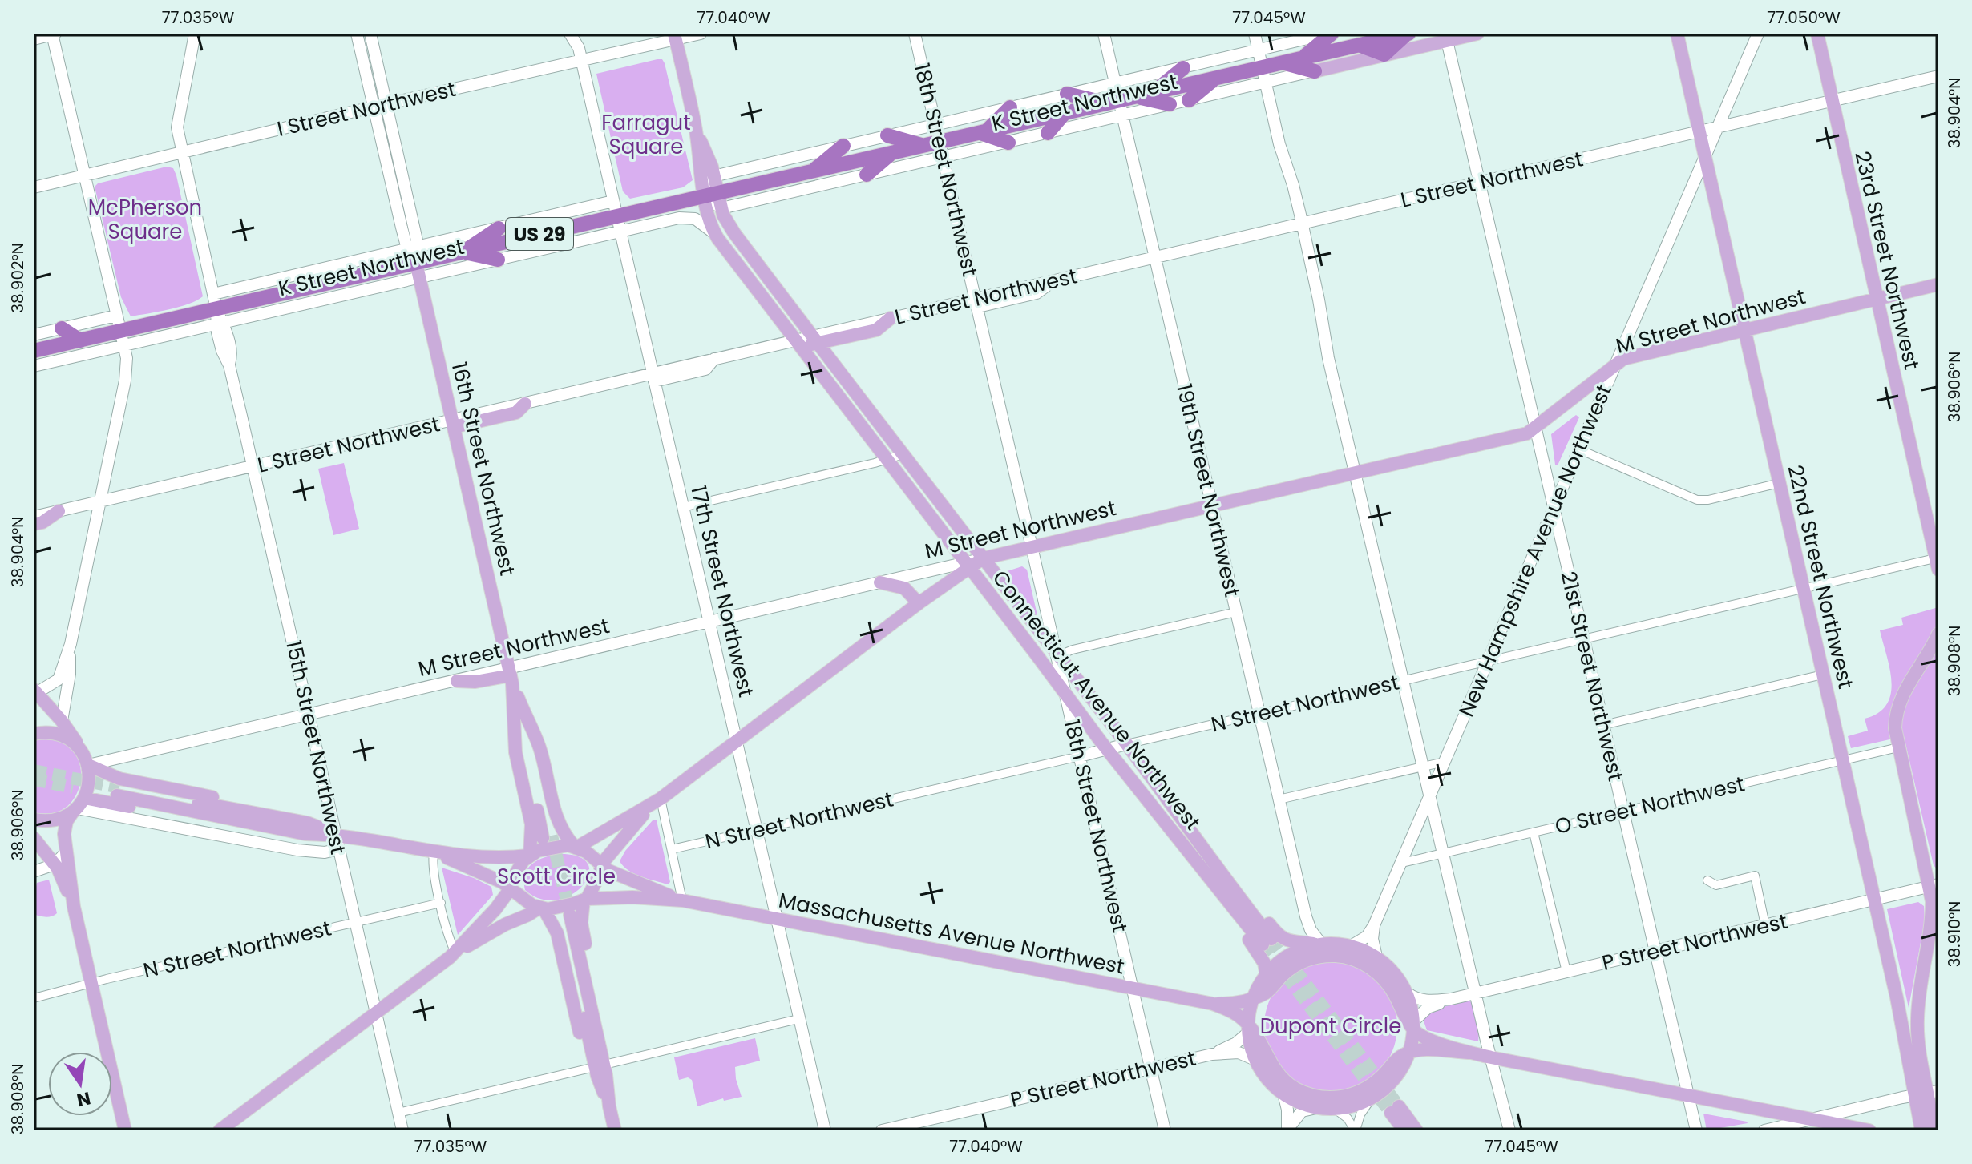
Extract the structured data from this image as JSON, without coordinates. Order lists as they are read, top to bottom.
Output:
{
  "streets": {
    "highway": ["K Street Northwest", "US 29"],
    "main road": [
      "I Street Northwest",
      "18th Street Northwest",
      "L Street Northwest",
      "23rd Street Northwest",
      "M Street Northwest",
      "16th Street Northwest",
      "19th Street Northwest",
      "New Hampshire Avenue Northwest",
      "22nd Street Northwest",
      "17th Street Northwest",
      "21st Street Northwest",
      "Connecticut Avenue Northwest",
      "N Street Northwest",
      "15th Street Northwest",
      "Massachusetts Avenue Northwest",
      "P Street Northwest"
    ],
    "street": ["O Street Northwest"]
  },
  "crossings": [
    ["K Street Northwest", "18th Street Northwest"],
    ["K Street Northwest", "16th Street Northwest"],
    ["K Street Northwest", "19th Street Northwest"],
    ["K Street Northwest", "17th Street Northwest"],
    ["K Street Northwest", "21st Street Northwest"],
    ["K Street Northwest", "Connecticut Avenue Northwest"],
    ["K Street Northwest", "15th Street Northwest"],
    ["I Street Northwest", "16th Street Northwest"],
    ["I Street Northwest", "17th Street Northwest"],
    ["I Street Northwest", "15th Street Northwest"],
    ["18th Street Northwest", "L Street Northwest"],
    ["18th Street Northwest", "M Street Northwest"],
    ["18th Street Northwest", "Connecticut Avenue Northwest"],
    ["18th Street Northwest", "N Street Northwest"],
    ["18th Street Northwest", "Massachusetts Avenue Northwest"],
    ["18th Street Northwest", "P Street Northwest"],
    ["L Street Northwest", "23rd Street Northwest"],
    ["L Street Northwest", "16th Street Northwest"],
    ["L Street Northwest", "19th Street Northwest"],
    ["L Street Northwest", "New Hampshire Avenue Northwest"],
    ["L Street Northwest", "22nd Street Northwest"],
    ["L Street Northwest", "21st Street Northwest"],
    ["L Street Northwest", "15th Street Northwest"],
    ["23rd Street Northwest", "M Street Northwest"],
    ["23rd Street Northwest", "N Street Northwest"],
    ["M Street Northwest", "16th Street Northwest"],
    ["M Street Northwest", "19th Street Northwest"],
    ["M Street Northwest", "New Hampshire Avenue Northwest"],
    ["M Street Northwest", "22nd Street Northwest"],
    ["M Street Northwest", "17th Street Northwest"],
    ["M Street Northwest", "21st Street Northwest"],
    ["M Street Northwest", "Connecticut Avenue Northwest"],
    ["M Street Northwest", "15th Street Northwest"],
    ["16th Street Northwest", "Massachusetts Avenue Northwest"],
    ["19th Street Northwest", "N Street Northwest"],
    ["New Hampshire Avenue Northwest", "22nd Street Northwest"],
    ["New Hampshire Avenue Northwest", "21st Street Northwest"],
    ["New Hampshire Avenue Northwest", "N Street Northwest"],
    ["New Hampshire Avenue Northwest", "O Street Northwest"],
    ["22nd Street Northwest", "N Street Northwest"],
    ["22nd Street Northwest", "O Street Northwest"],
    ["22nd Street Northwest", "P Street Northwest"],
    ["17th Street Northwest", "N Street Northwest"],
    ["17th Street Northwest", "Massachusetts Avenue Northwest"],
    ["21st Street Northwest", "N Street Northwest"],
    ["21st Street Northwest", "O Street Northwest"],
    ["21st Street Northwest", "P Street Northwest"],
    ["Connecticut Avenue Northwest", "N Street Northwest"],
    ["N Street Northwest", "15th Street Northwest"],
    ["Massachusetts Avenue Northwest", "P Street Northwest"]
  ],
  "parks": [
    "Farragut Square",
    "McPherson Square",
    "Scott Circle",
    "Dupont Circle"
  ],
  "north": "bottom",
  "coordinates": [
    "77.035°W",
    "77.040°W",
    "77.045°W",
    "77.050°W",
    "38.904°N",
    "38.902°N",
    "38.906°N",
    "38.908°N",
    "38.910°N"
  ]
}
